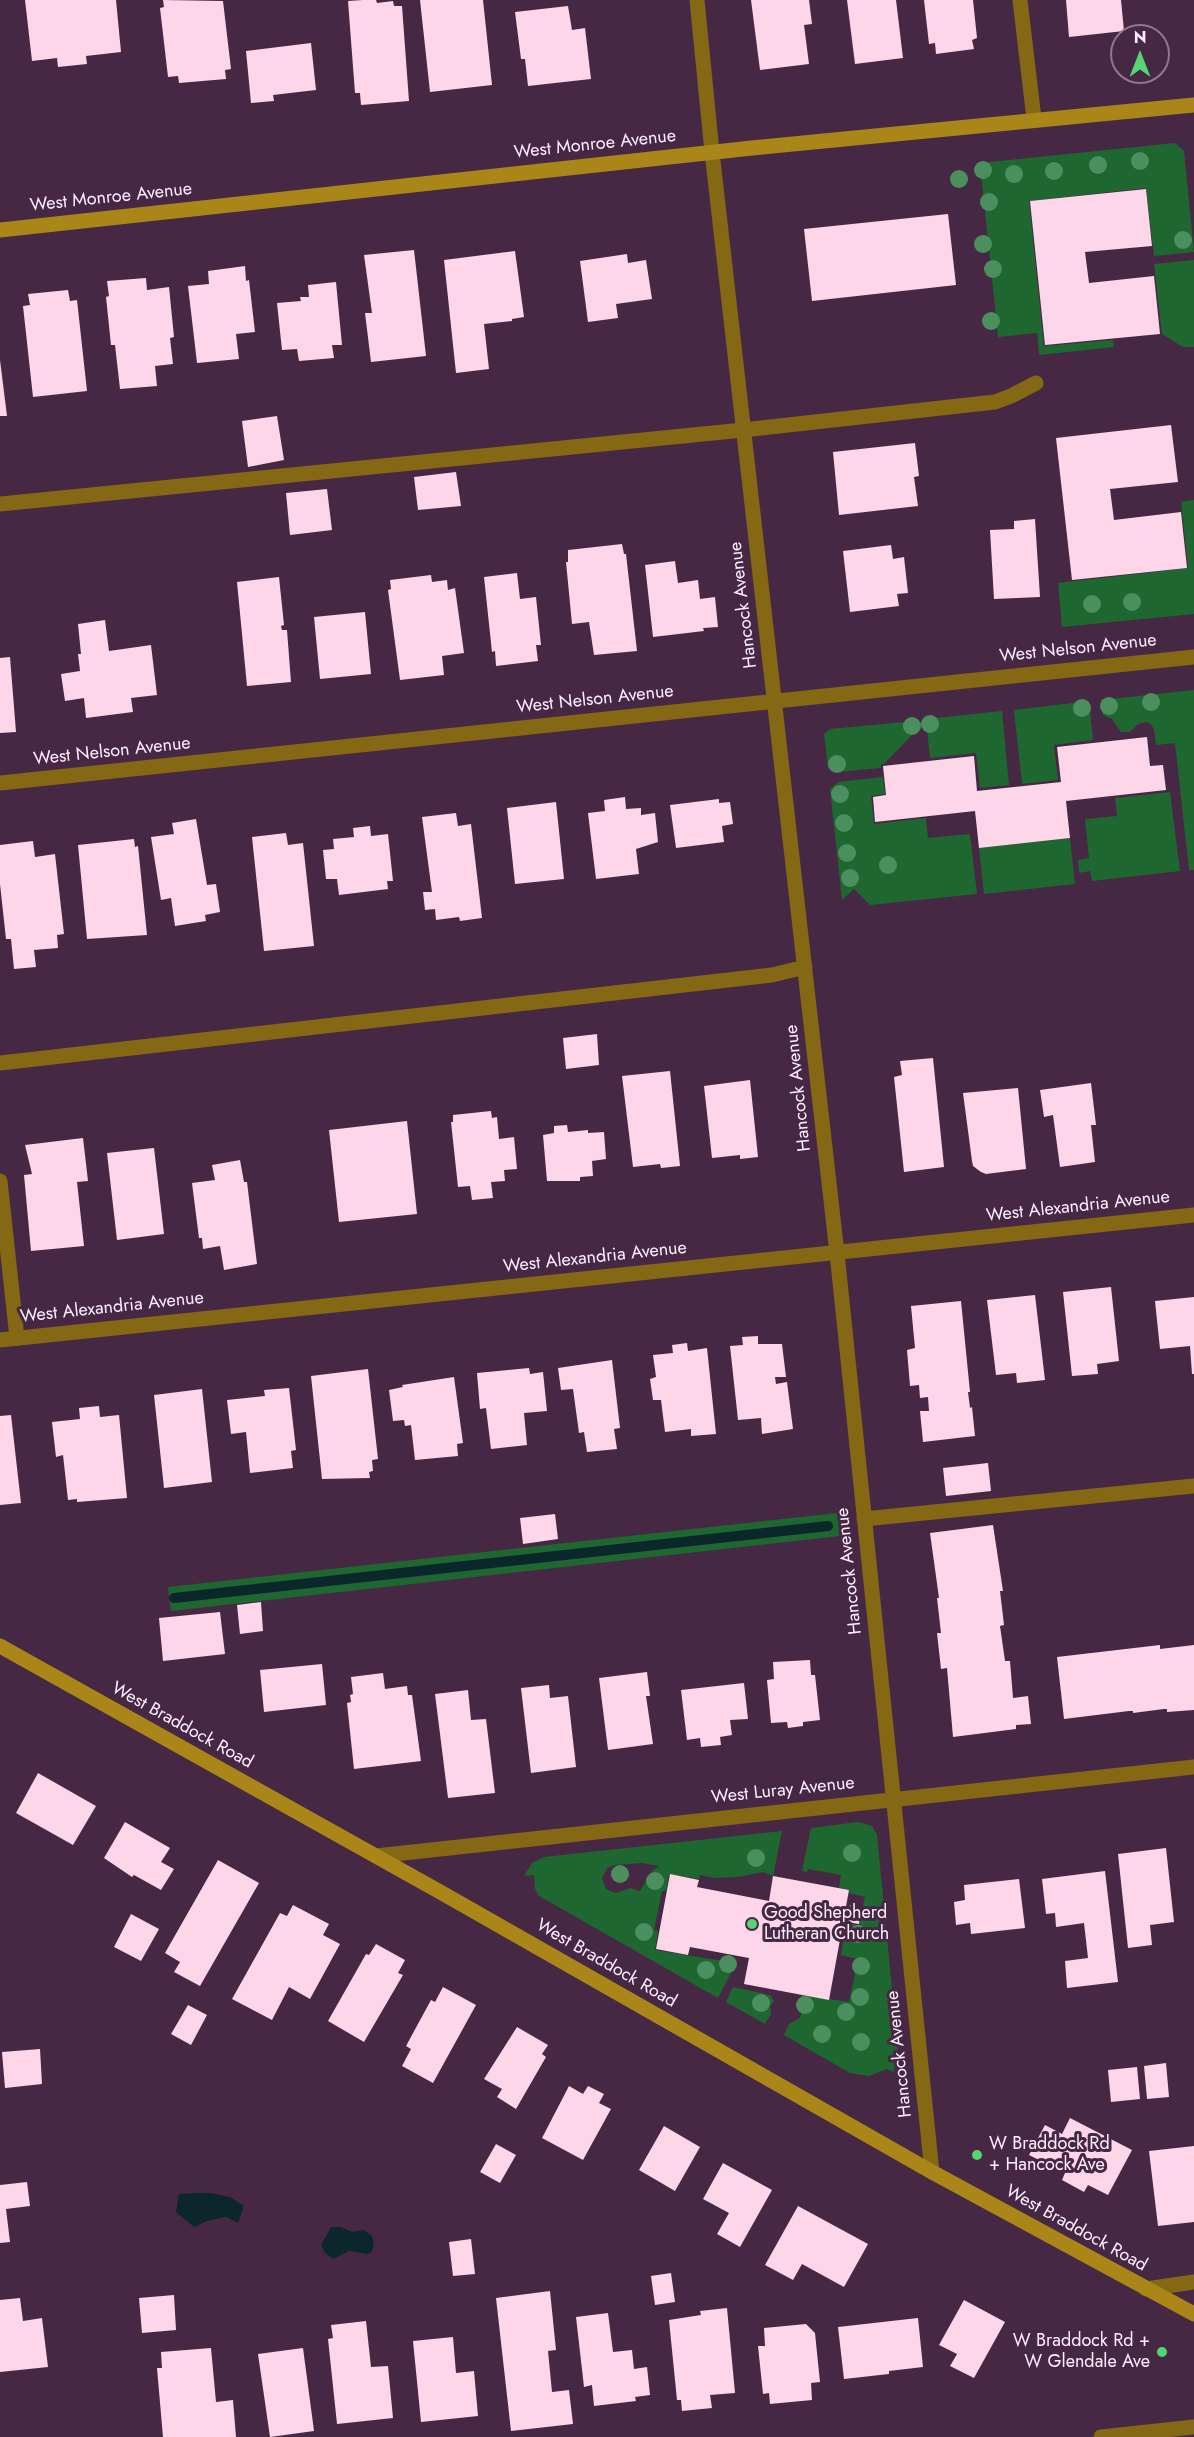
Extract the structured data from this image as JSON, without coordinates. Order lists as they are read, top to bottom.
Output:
{
  "streets": {
    "main road": ["West Monroe Avenue", "West Braddock Road"],
    "street": [
      "Hancock Avenue",
      "West Nelson Avenue",
      "West Alexandria Avenue",
      "West Luray Avenue"
    ]
  },
  "crossings": [
    ["West Monroe Avenue", "Hancock Avenue"],
    ["Hancock Avenue", "West Nelson Avenue"],
    ["Hancock Avenue", "West Alexandria Avenue"],
    ["Hancock Avenue", "West Braddock Road"],
    ["Hancock Avenue", "West Luray Avenue"],
    ["West Braddock Road", "West Luray Avenue"]
  ],
  "places": ["Good Shepherd Lutheran Church", "W Braddock Rd + Hancock Ave", "W Braddock Rd + W Glendale Ave"],
  "north": "top"
}
